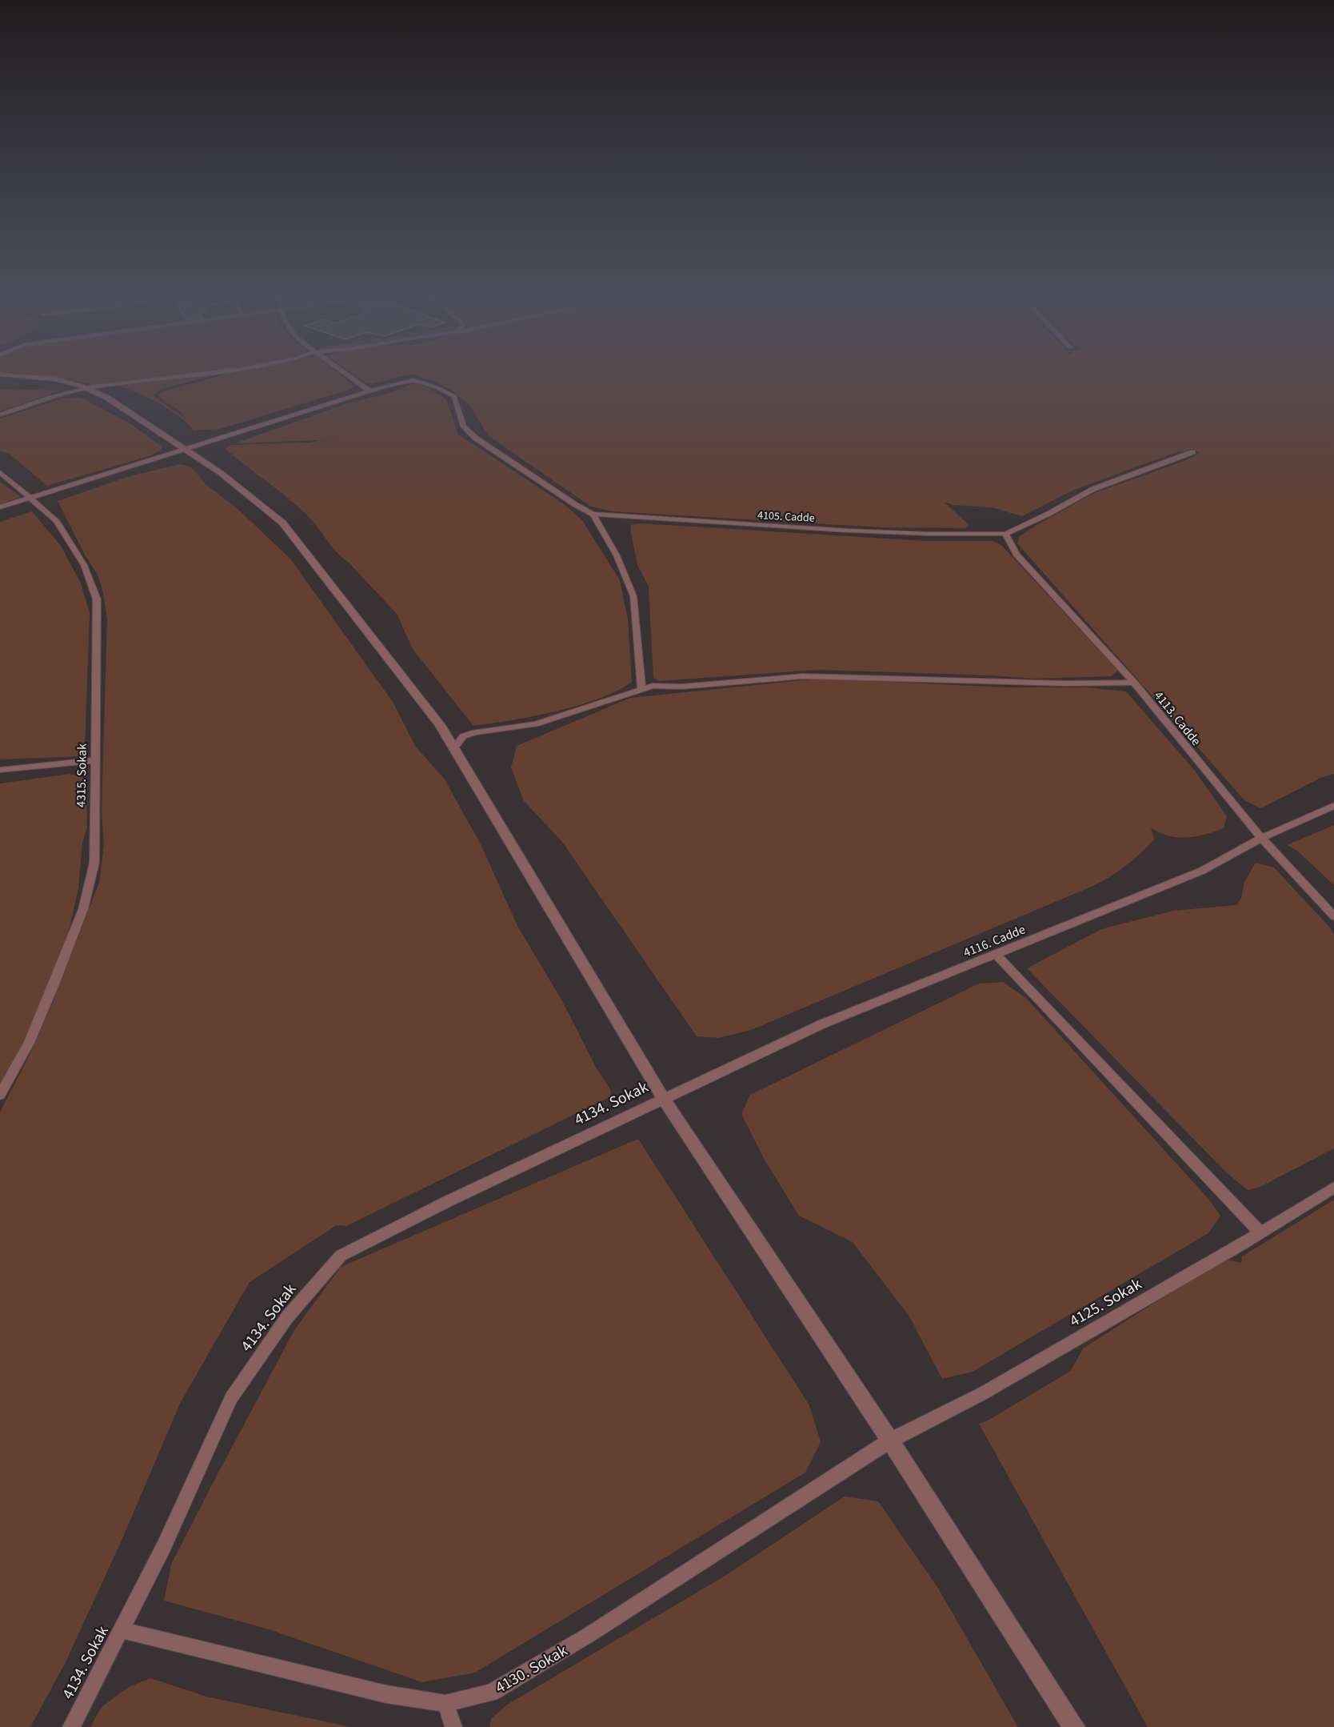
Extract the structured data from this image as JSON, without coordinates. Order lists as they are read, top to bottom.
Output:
{
  "streets": {
    "street": [
      "4105. Cadde",
      "4113. Cadde",
      "4315. Sokak",
      "4116. Cadde",
      "4134. Sokak",
      "4125. Sokak",
      "4130. Sokak"
    ]
  },
  "crossings": [
    ["4105. Cadde", "4113. Cadde"],
    ["4113. Cadde", "4116. Cadde"],
    ["4116. Cadde", "4134. Sokak"],
    ["4134. Sokak", "4130. Sokak"],
    ["4125. Sokak", "4130. Sokak"]
  ]
}
